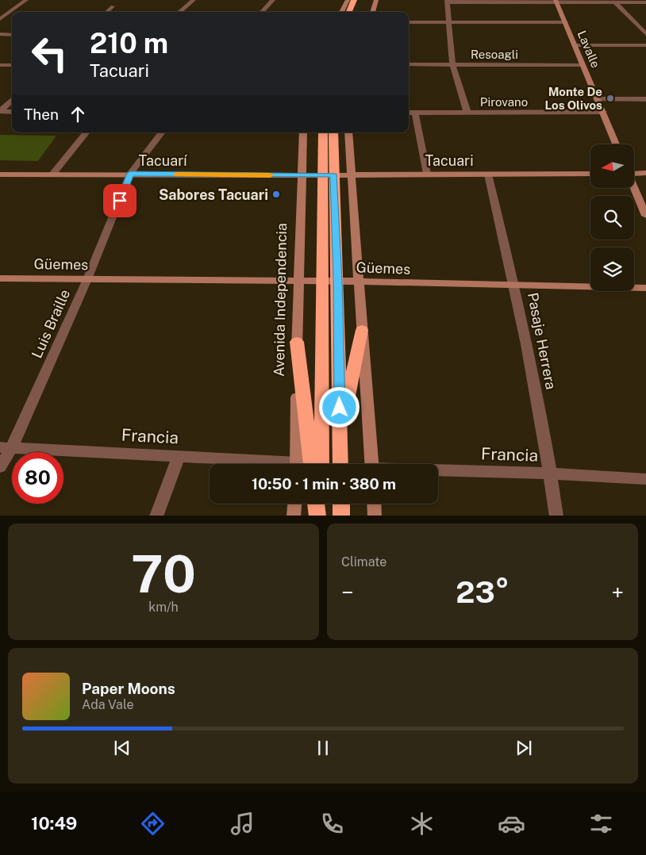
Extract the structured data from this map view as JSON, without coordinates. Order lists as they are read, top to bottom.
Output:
{
  "streets": {
    "street": [
      "Lavalle",
      "Resoagli",
      "Pirovano",
      "Tacuarí",
      "Tacuari",
      "Güemes",
      "Avenida Independencia",
      "Luis Braille",
      "Pasaje Herrera",
      "Francia"
    ]
  },
  "crossings": [
    ["Lavalle", "Resoagli"],
    ["Lavalle", "Pirovano"],
    ["Tacuarí", "Tacuari"],
    ["Tacuarí", "Avenida Independencia"],
    ["Tacuarí", "Luis Braille"],
    ["Tacuari", "Avenida Independencia"],
    ["Tacuari", "Pasaje Herrera"],
    ["Güemes", "Avenida Independencia"],
    ["Güemes", "Luis Braille"],
    ["Güemes", "Pasaje Herrera"],
    ["Luis Braille", "Francia"],
    ["Pasaje Herrera", "Francia"]
  ],
  "places": ["Monte De Los Olivos", "Sabores Tacuari"],
  "north": "left",
  "page": {
    "turn": ["210 m", "Tacuari"],
    "then": "Then",
    "limit": "80",
    "trip": "10:50 · 1 min · 380 m",
    "tile": [
      ["70", "km/h"],
      "Climate"
    ],
    "heat": ["−", "23°", "+"],
    "song": ["Paper Moons", "Ada Vale"],
    "tabs": "10:49"
  }
}
